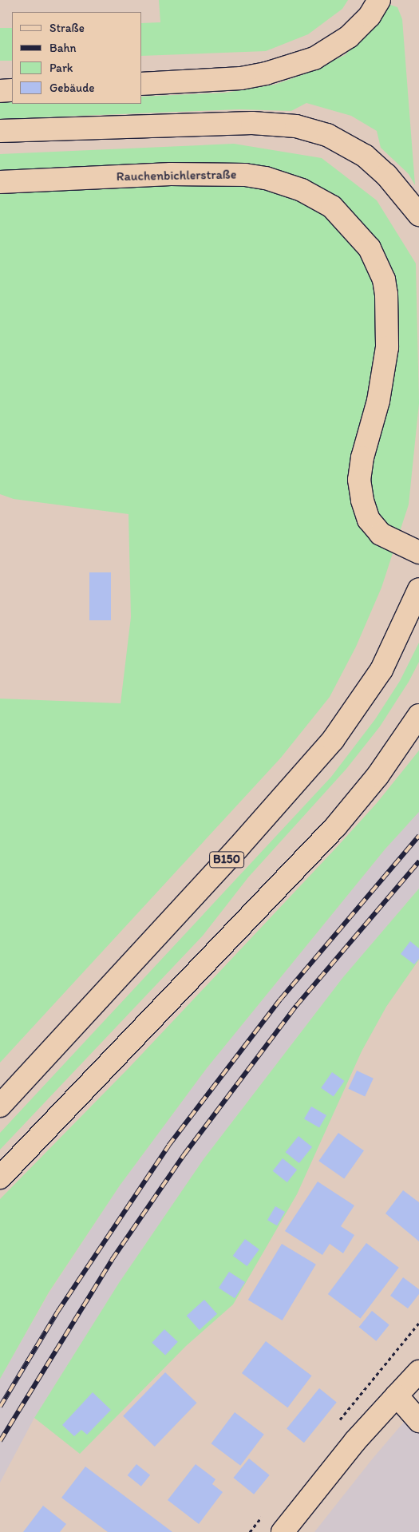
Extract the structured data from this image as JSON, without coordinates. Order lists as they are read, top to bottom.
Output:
{
  "streets": {
    "main road": ["Rauchenbichlerstraße", "B150"]
  },
  "legend": [
    "Straße",
    "Bahn",
    "Park",
    "Gebäude"
  ]
}
